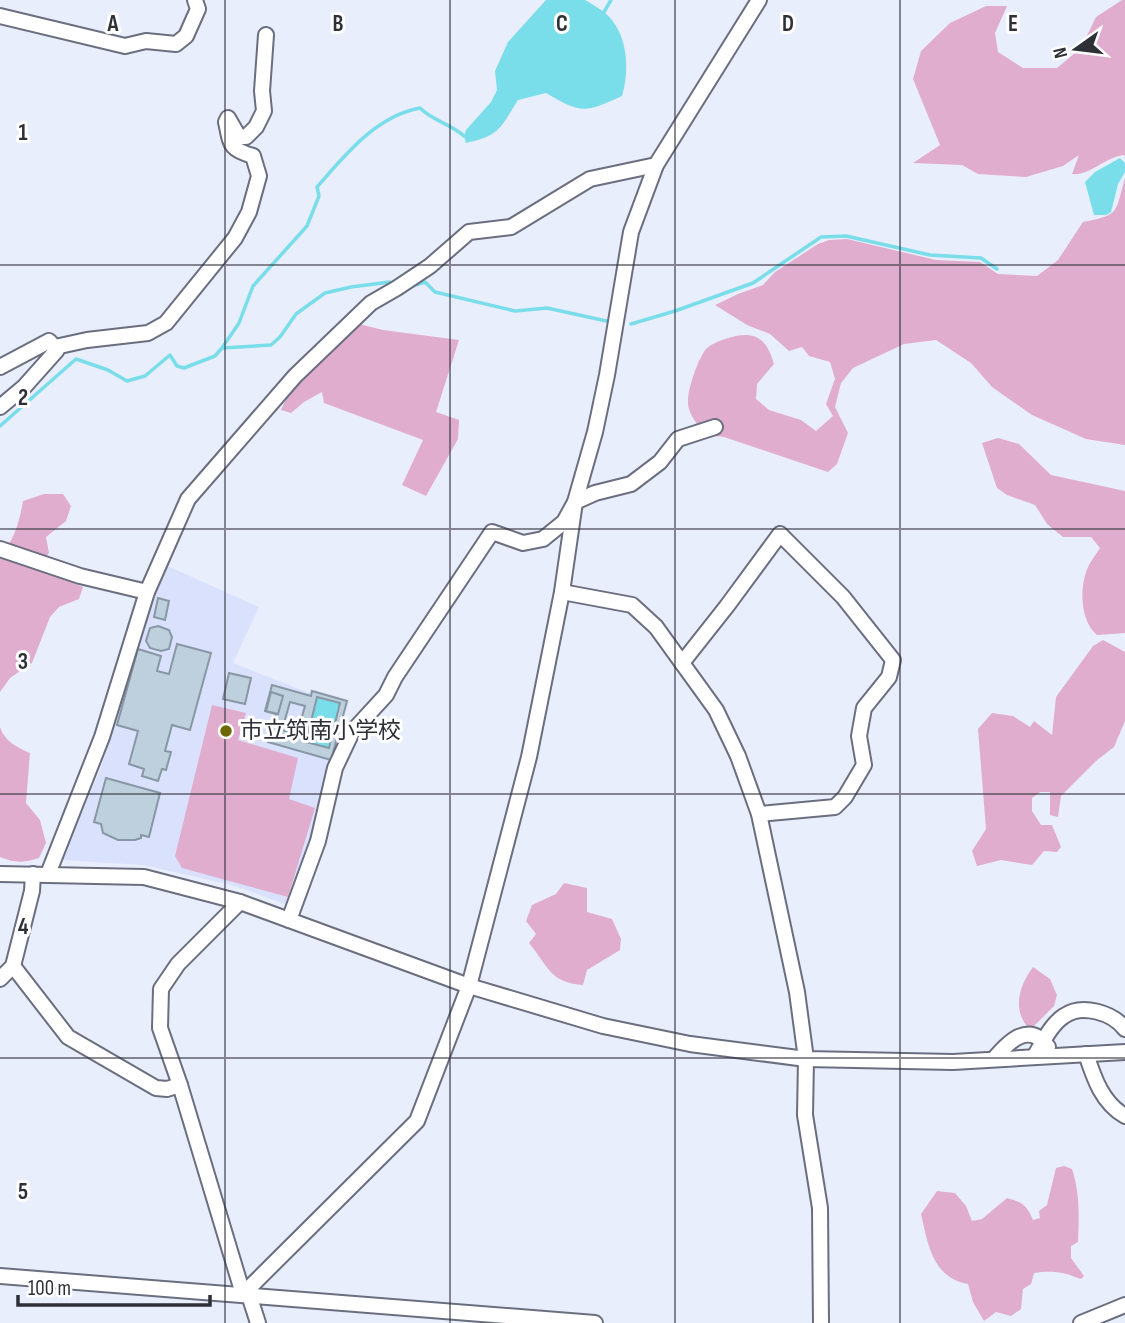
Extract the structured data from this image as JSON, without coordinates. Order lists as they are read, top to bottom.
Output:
{
  "places": ["市立筑南小学校"],
  "scale_bar": "100 m",
  "north": "left",
  "grid": {
    "columns": [
      "A",
      "B",
      "C",
      "D",
      "E"
    ],
    "rows": [
      "1",
      "2",
      "3",
      "4",
      "5"
    ]
  }
}
